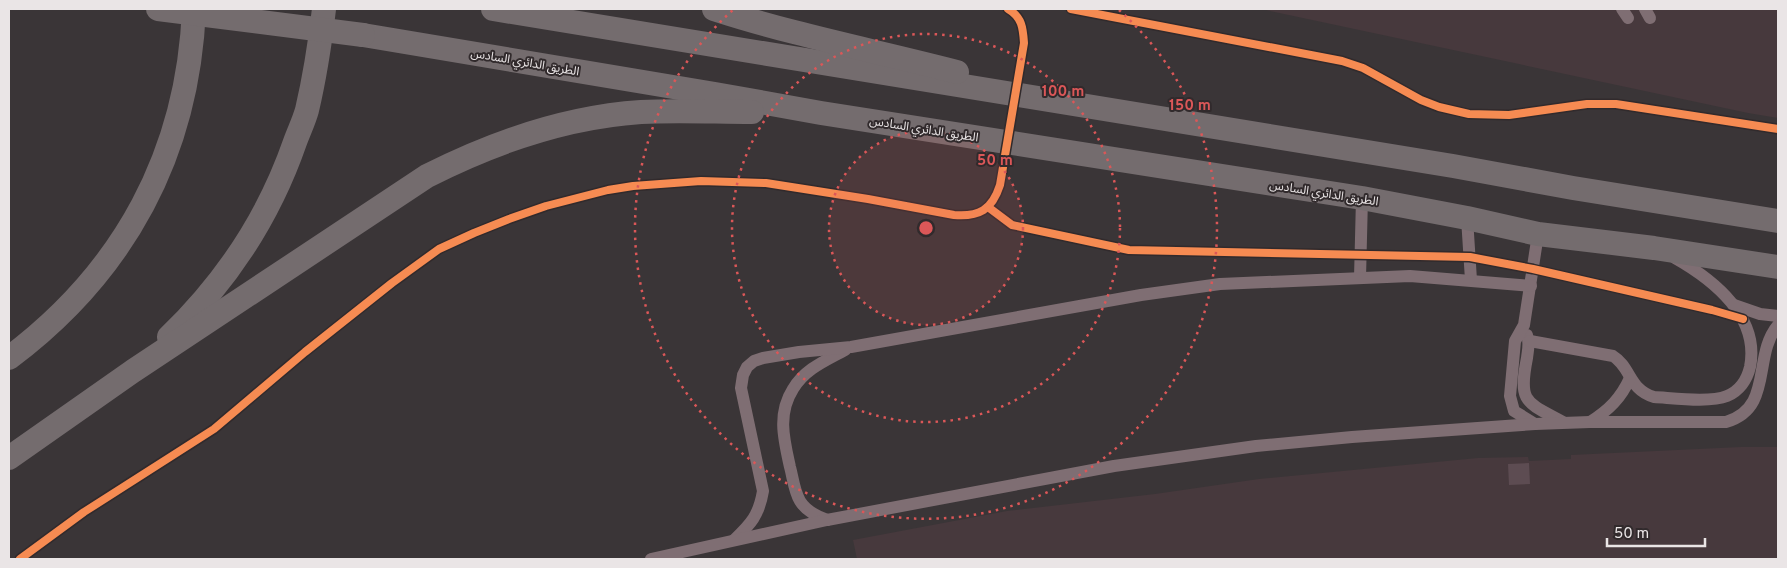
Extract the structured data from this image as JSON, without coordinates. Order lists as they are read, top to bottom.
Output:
{
  "streets": {
    "highway": ["الطريق الدائري السادس"]
  },
  "scale_bar": "50 m",
  "rings": ["100 m", "150 m", "50 m"]
}
